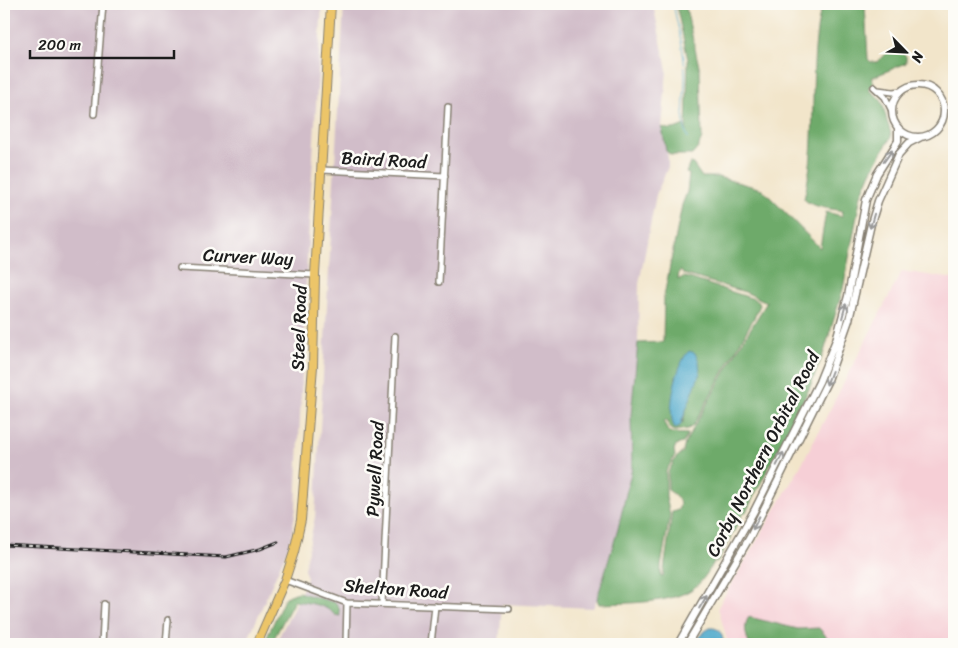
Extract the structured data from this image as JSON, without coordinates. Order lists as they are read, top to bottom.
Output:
{
  "streets": {
    "main road": ["Steel Road"],
    "street": [
      "Baird Road",
      "Curver Way",
      "Corby Northern Orbital Road",
      "Pywell Road",
      "Shelton Road"
    ]
  },
  "crossings": [
    ["Baird Road", "Steel Road"],
    ["Curver Way", "Steel Road"],
    ["Steel Road", "Shelton Road"],
    ["Pywell Road", "Shelton Road"]
  ],
  "scale_bar": "200 m",
  "north": "bottom right"
}
